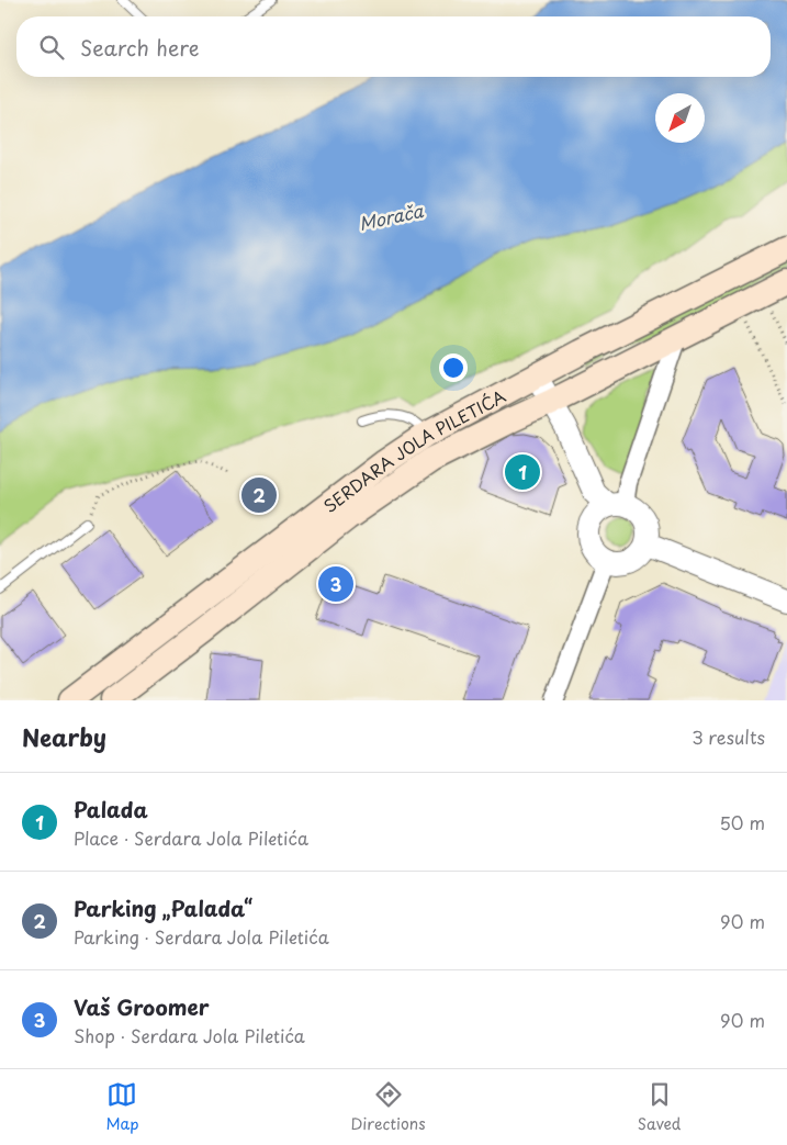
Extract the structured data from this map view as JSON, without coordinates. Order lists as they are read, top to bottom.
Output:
{
  "streets": {
    "main road": ["SERDARA JOLA PILETIĆA"]
  },
  "water": ["Morača"],
  "north": "bottom left",
  "page": {
    "search": "Search here",
    "pins": ["1", "2", "3"],
    "heading": ["Nearby", "3 results"],
    "list": [
      {
        "mark": "1",
        "name": "Palada",
        "note": "Place · Serdara Jola Piletića",
        "value": "50 m"
      },
      {
        "mark": "2",
        "name": "Parking „Palada“",
        "note": "Parking · Serdara Jola Piletića",
        "value": "90 m"
      },
      {
        "mark": "3",
        "name": "Vaš Groomer",
        "note": "Shop · Serdara Jola Piletića",
        "value": "90 m"
      }
    ],
    "nav": ["Map", "Directions", "Saved"]
  }
}
